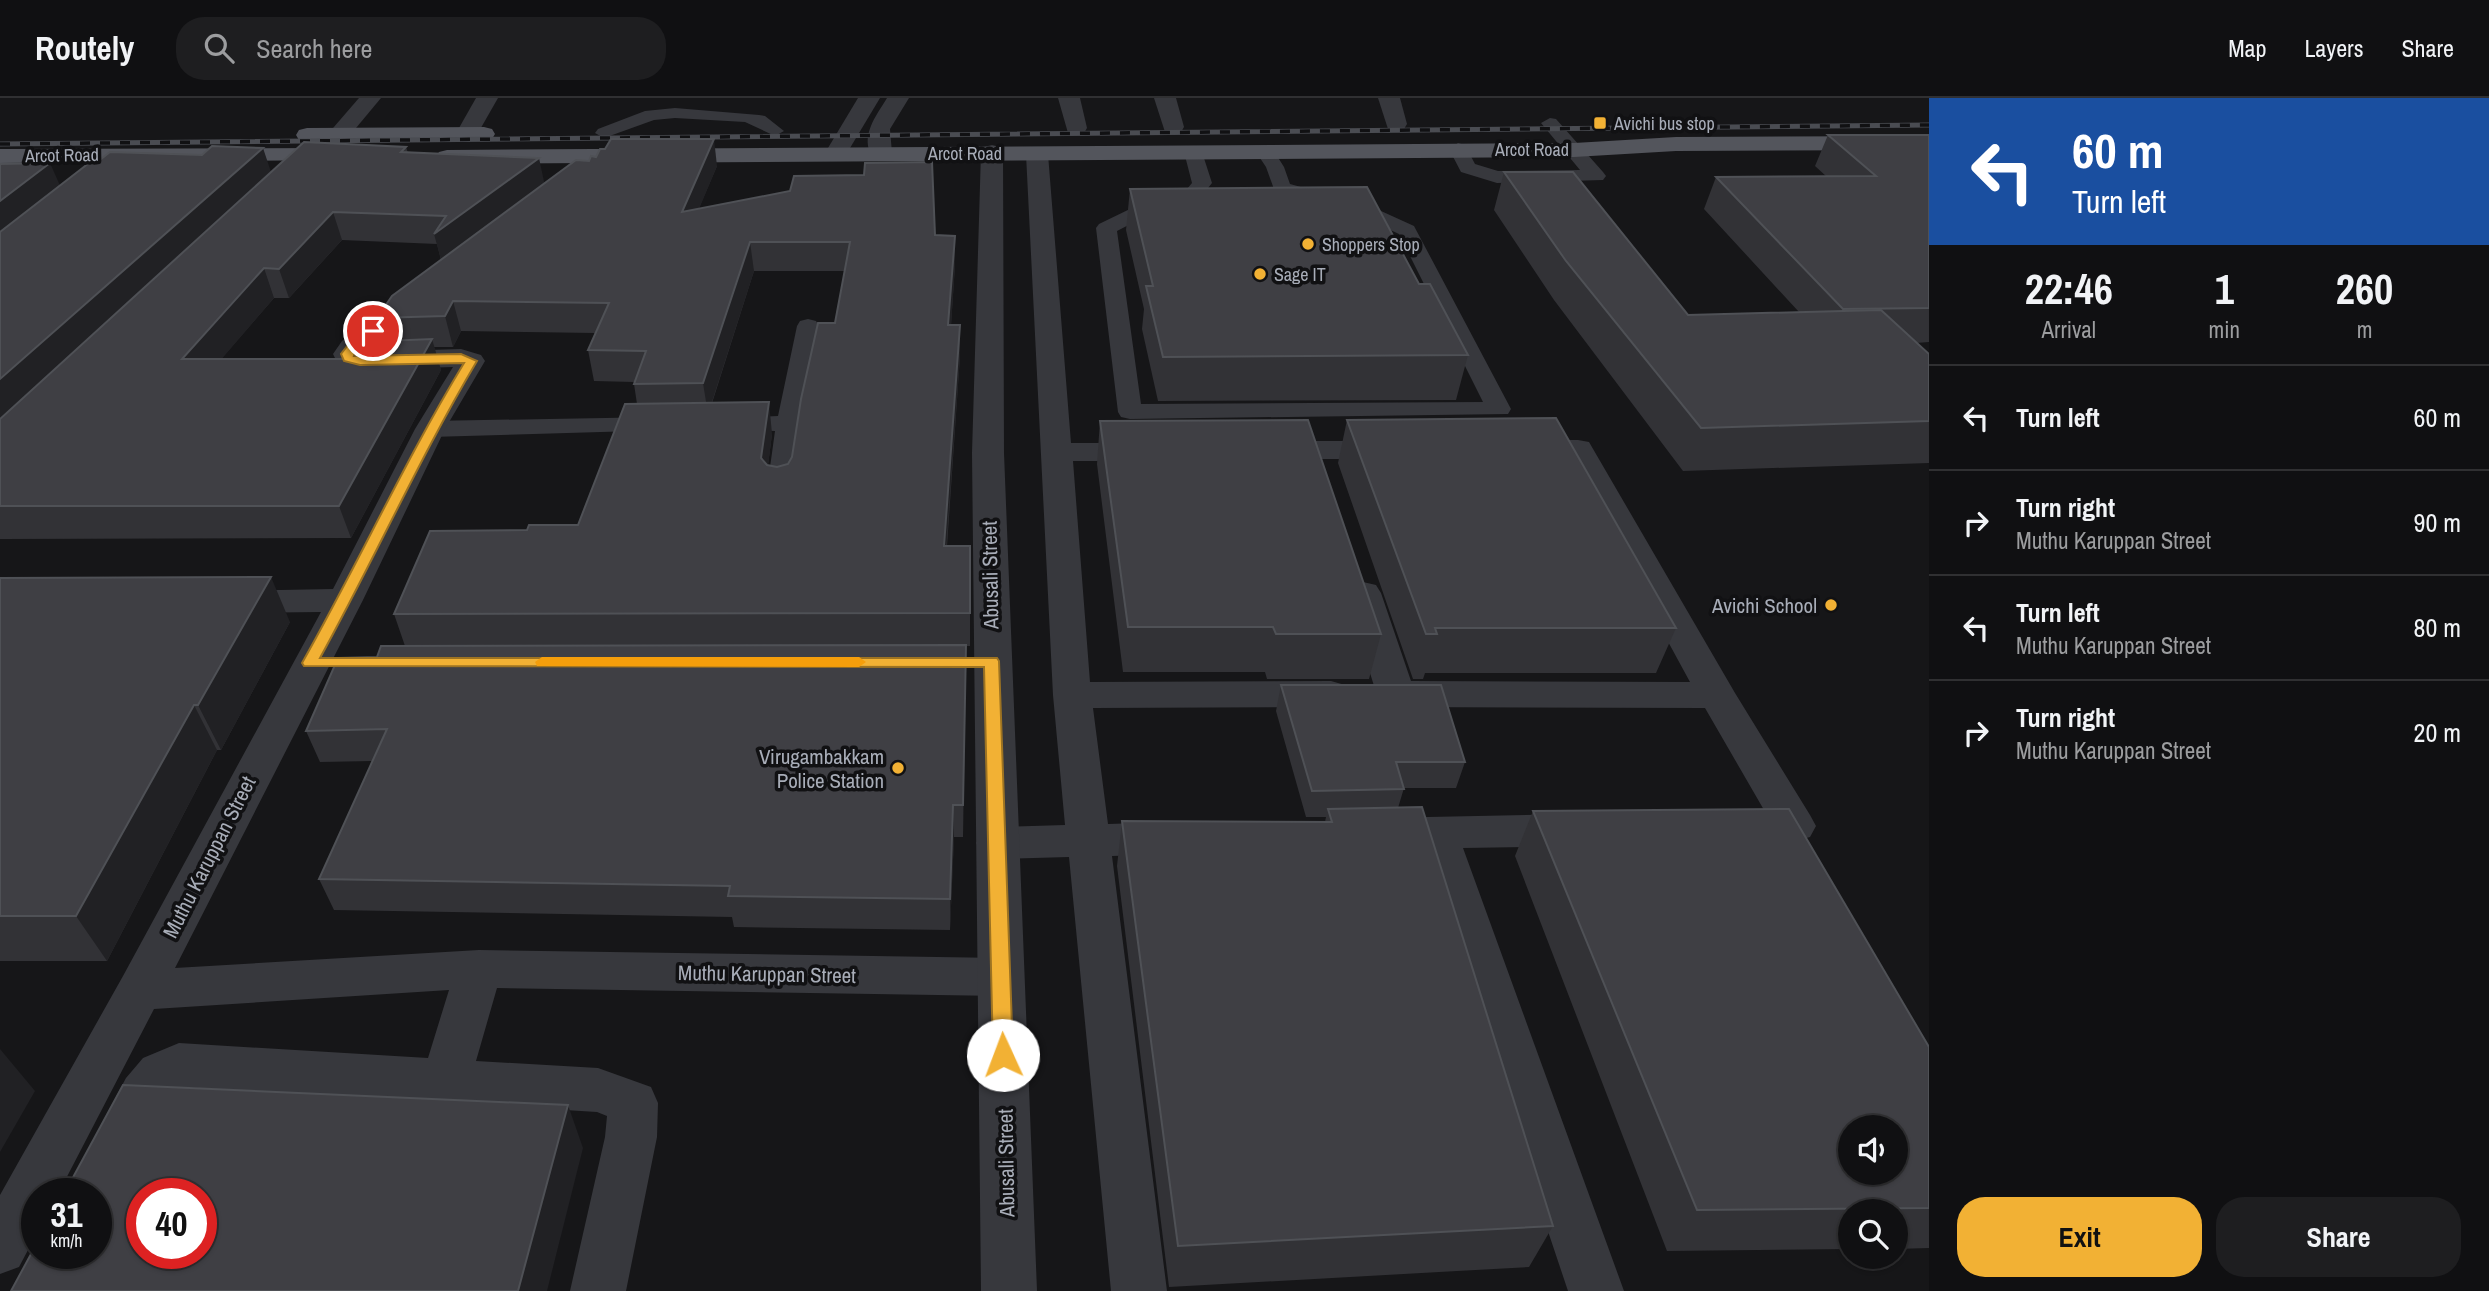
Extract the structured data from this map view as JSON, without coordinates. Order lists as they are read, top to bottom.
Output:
{
  "streets": {
    "main road": ["Arcot Road"],
    "street": ["Abusali Street", "Muthu Karuppan Street"]
  },
  "crossings": [
    ["Arcot Road", "Abusali Street"],
    ["Abusali Street", "Muthu Karuppan Street"]
  ],
  "places": {
    "transit": ["Avichi bus stop"],
    "other": [
      "Shoppers Stop",
      "Sage IT",
      "Avichi School",
      "Virugambakkam Police Station"
    ]
  },
  "page": {
    "header": "Routely",
    "search": "Search here",
    "nav": ["Map", "Layers", "Share"],
    "turn": ["60 m", "Turn left"],
    "eta": [
      "22:46",
      "Arrival",
      "1",
      "min",
      "260",
      "m"
    ],
    "list": [
      {
        "name": "Turn left",
        "value": "60 m"
      },
      {
        "name": "Turn right",
        "note": "Muthu Karuppan Street",
        "value": "90 m"
      },
      {
        "name": "Turn left",
        "note": "Muthu Karuppan Street",
        "value": "80 m"
      },
      {
        "name": "Turn right",
        "note": "Muthu Karuppan Street",
        "value": "20 m"
      }
    ],
    "speed": "31 km/h",
    "limit": "40",
    "buttons": ["Exit", "Share"]
  }
}
